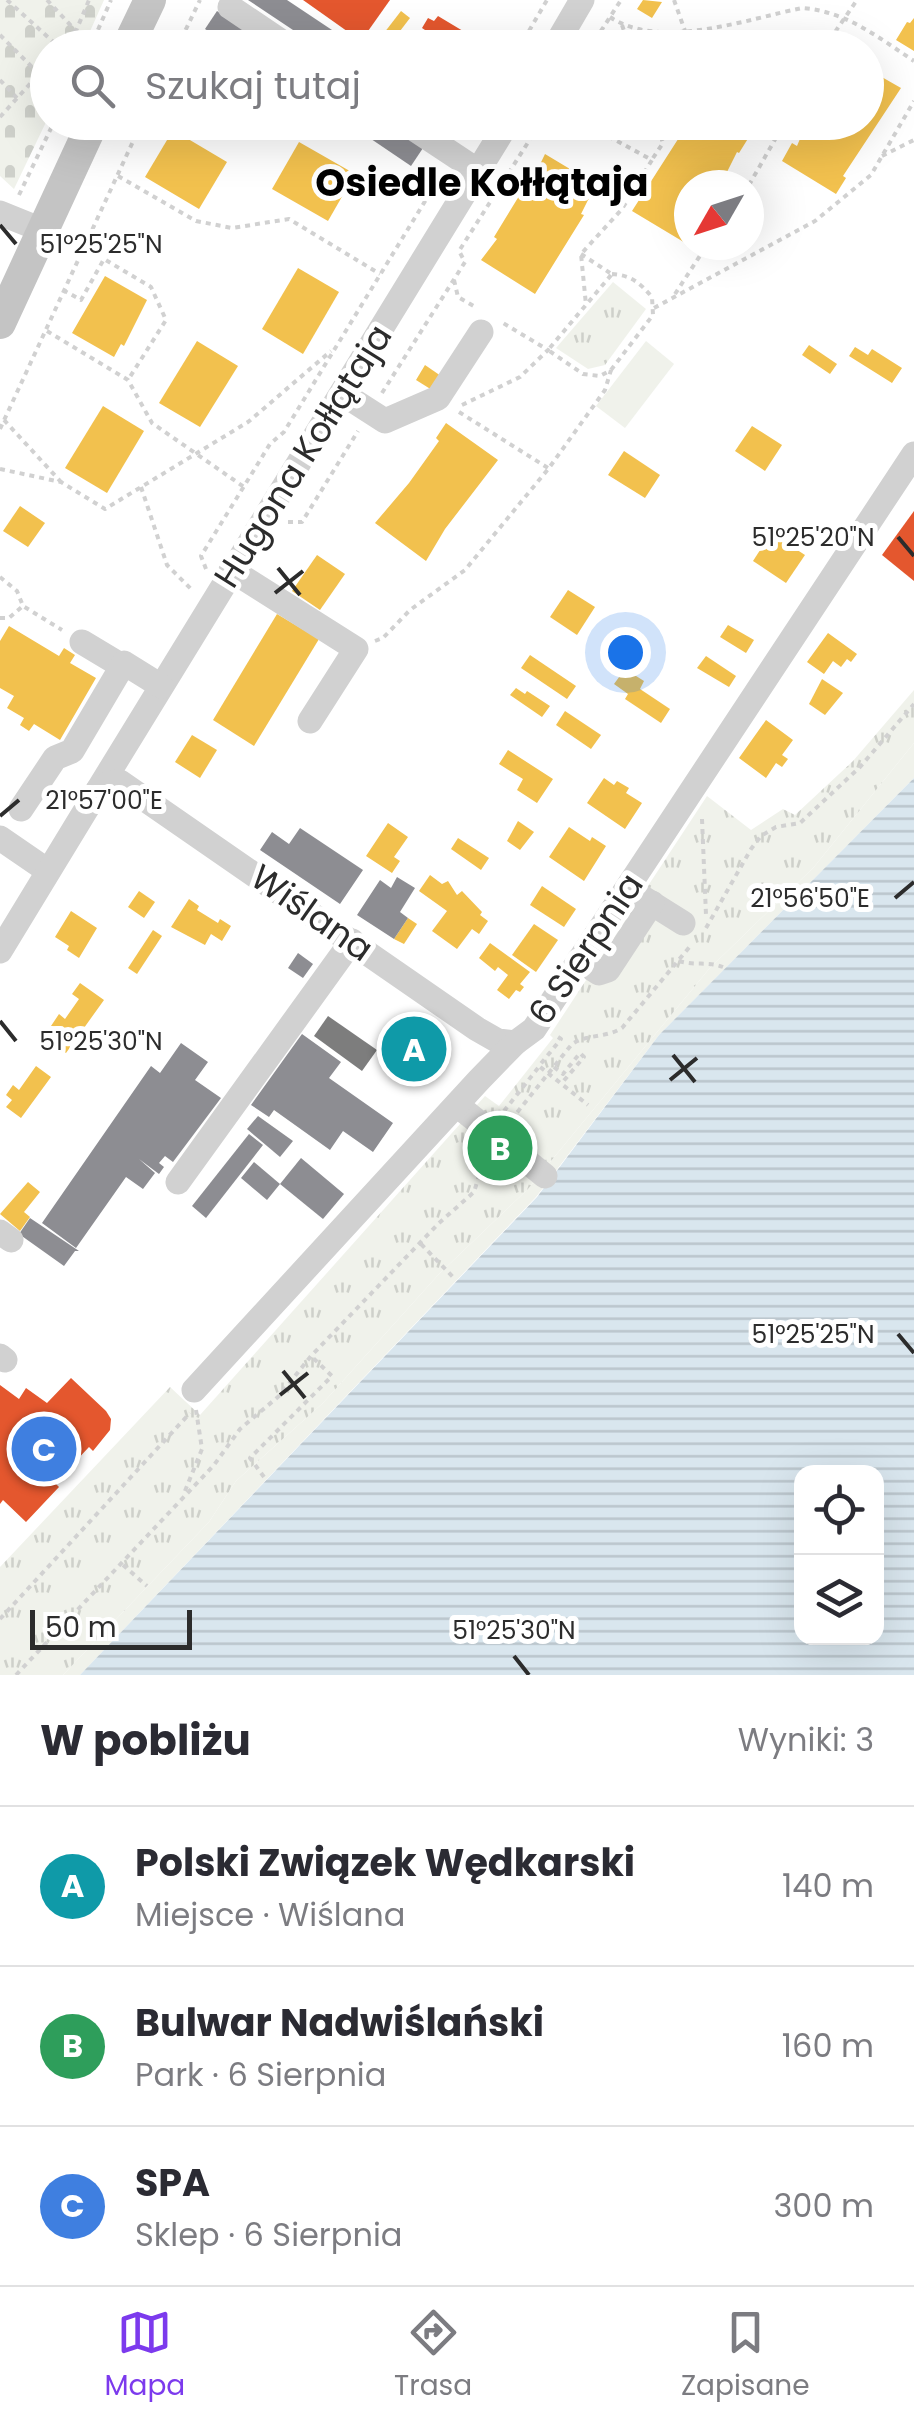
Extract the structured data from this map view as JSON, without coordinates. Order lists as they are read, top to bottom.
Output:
{
  "streets": {
    "street": ["Hugona Kołłątaja", "Wiślana", "6 Sierpnia"]
  },
  "crossings": [
    ["Hugona Kołłątaja", "Wiślana"],
    ["Wiślana", "6 Sierpnia"]
  ],
  "districts": ["Osiedle Kołłątaja"],
  "scale_bar": "50 m",
  "north": "bottom left",
  "page": {
    "search": "Szukaj tutaj",
    "pins": ["A", "B", "C"],
    "scale": "50 m",
    "heading": ["W pobliżu", "Wyniki: 3"],
    "list": [
      {
        "mark": "A",
        "name": "Polski Związek Wędkarski",
        "note": "Miejsce · Wiślana",
        "value": "140 m"
      },
      {
        "mark": "B",
        "name": "Bulwar Nadwiślański",
        "note": "Park · 6 Sierpnia",
        "value": "160 m"
      },
      {
        "mark": "C",
        "name": "SPA",
        "note": "Sklep · 6 Sierpnia",
        "value": "300 m"
      }
    ],
    "nav": ["Mapa", "Trasa", "Zapisane"]
  },
  "coordinates": [
    "51°25'25\"N",
    "51°25'20\"N",
    "21°57'00\"E",
    "21°56'50\"E",
    "51°25'30\"N"
  ]
}
